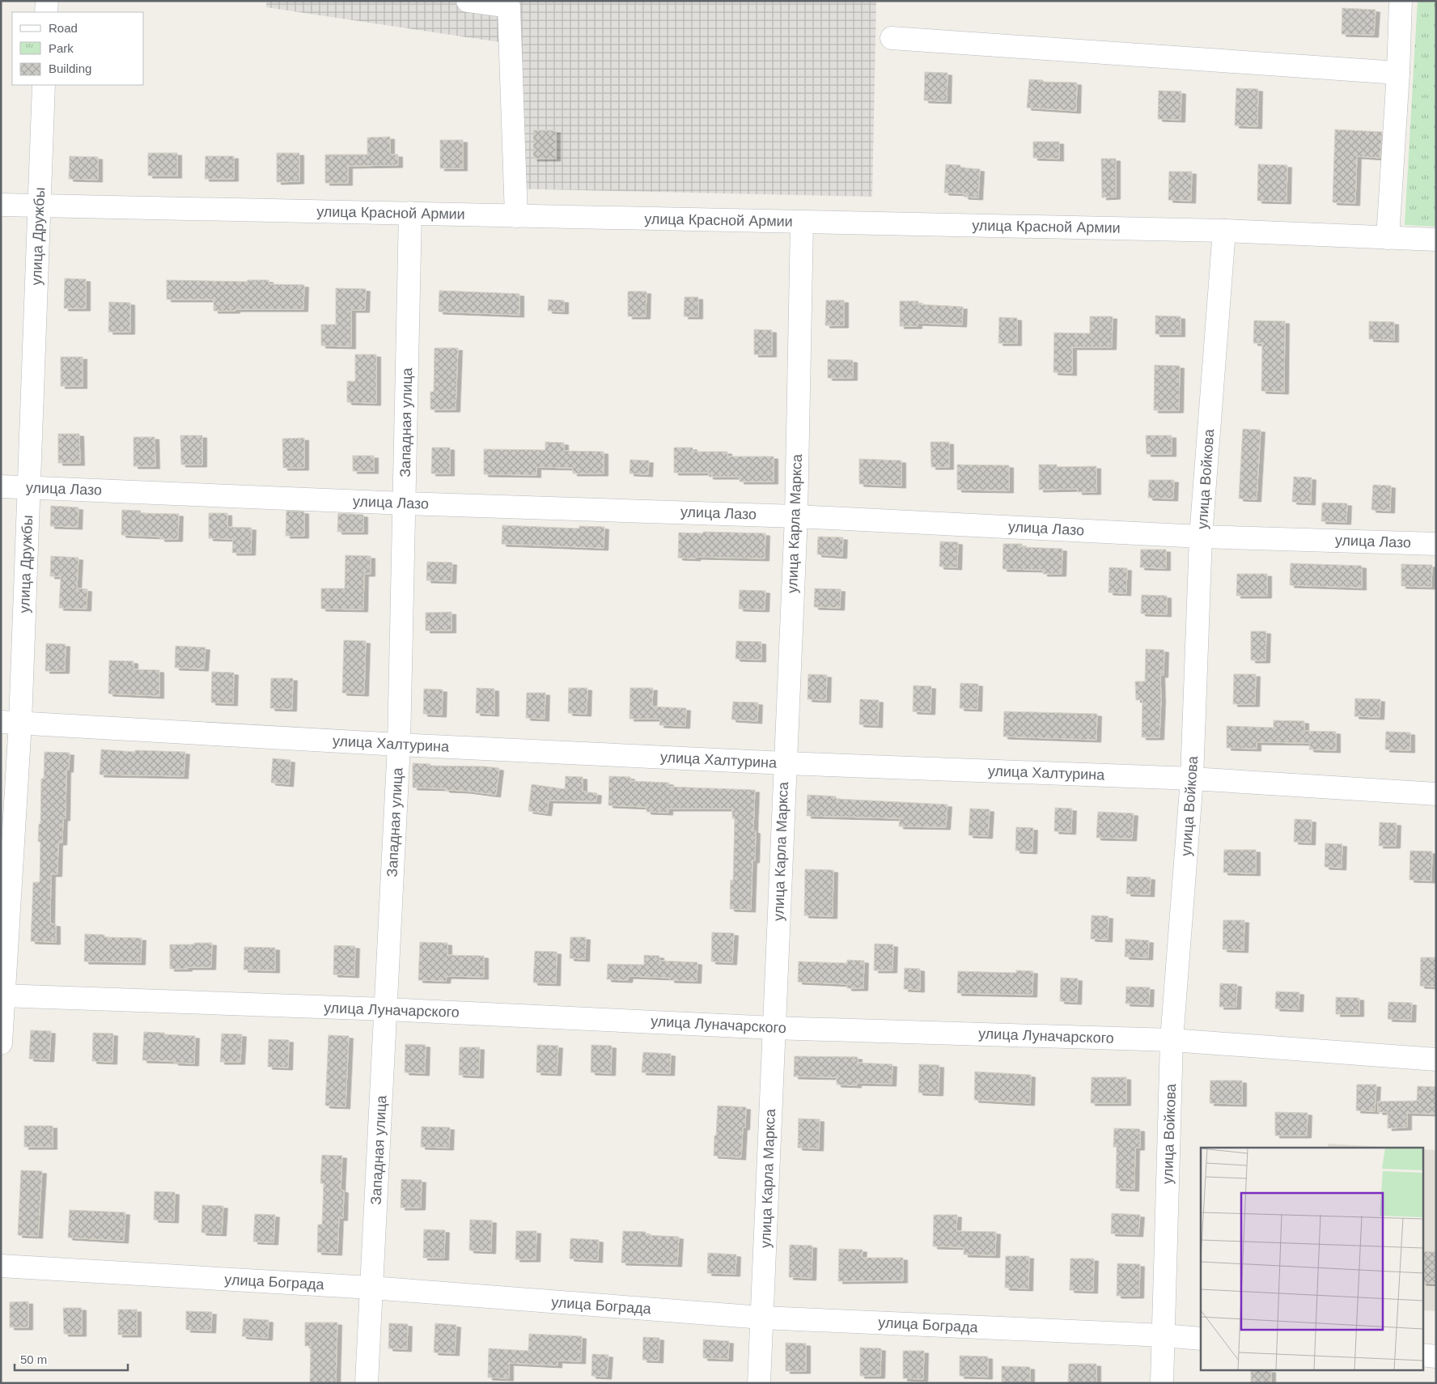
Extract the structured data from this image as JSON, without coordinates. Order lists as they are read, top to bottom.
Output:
{
  "streets": {
    "street": [
      "улица Красной Армии",
      "улица Дружбы",
      "Западная улица",
      "улица Войкова",
      "улица Лазо",
      "улица Карла Маркса",
      "улица Халтурина",
      "улица Луначарского",
      "улица Бограда"
    ]
  },
  "crossings": [
    ["улица Красной Армии", "улица Дружбы"],
    ["улица Красной Армии", "Западная улица"],
    ["улица Красной Армии", "улица Войкова"],
    ["улица Красной Армии", "улица Карла Маркса"],
    ["улица Дружбы", "улица Лазо"],
    ["улица Дружбы", "улица Халтурина"],
    ["улица Дружбы", "улица Луначарского"],
    ["Западная улица", "улица Лазо"],
    ["Западная улица", "улица Халтурина"],
    ["Западная улица", "улица Луначарского"],
    ["Западная улица", "улица Бограда"],
    ["улица Войкова", "улица Лазо"],
    ["улица Войкова", "улица Халтурина"],
    ["улица Войкова", "улица Луначарского"],
    ["улица Войкова", "улица Бограда"],
    ["улица Лазо", "улица Карла Маркса"],
    ["улица Карла Маркса", "улица Халтурина"],
    ["улица Карла Маркса", "улица Луначарского"],
    ["улица Карла Маркса", "улица Бограда"]
  ],
  "legend": ["Road", "Park", "Building"],
  "scale_bar": "50 m"
}
